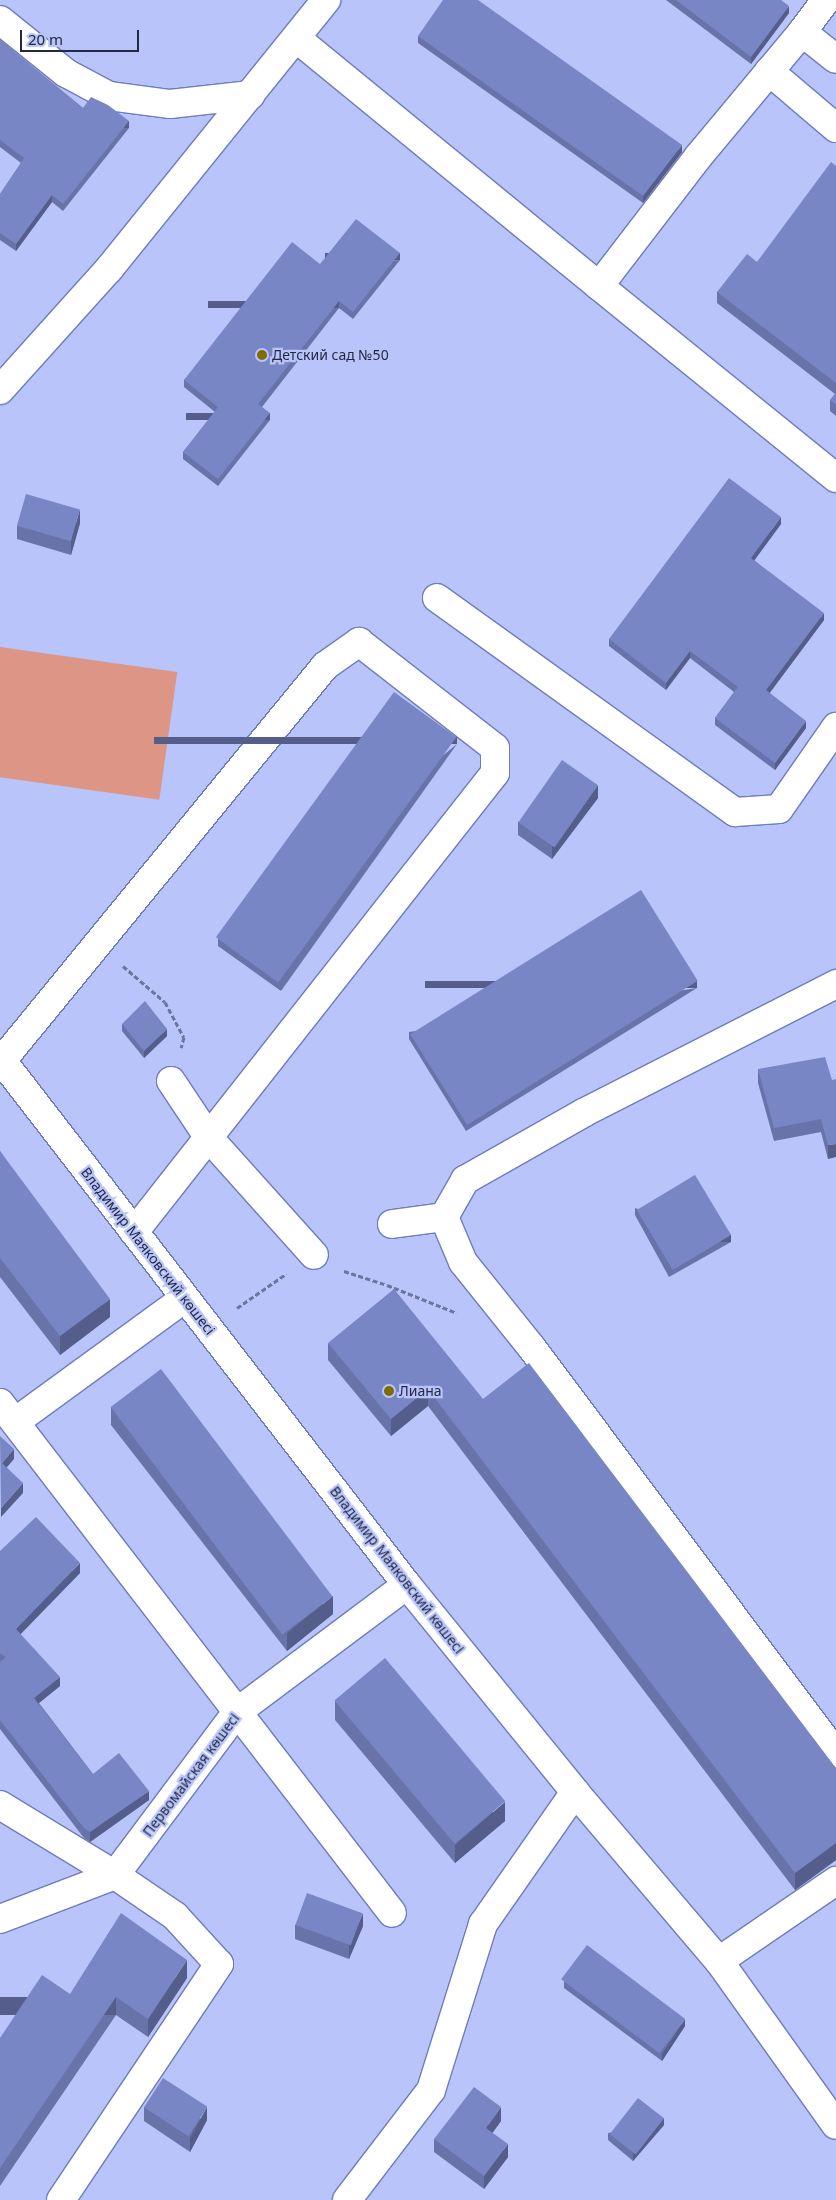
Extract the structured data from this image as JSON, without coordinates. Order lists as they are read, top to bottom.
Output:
{
  "streets": {
    "street": ["Владимир Маяковский көшесі", "Первомайская көшесі"]
  },
  "crossings": [
    ["Владимир Маяковский көшесі", "Первомайская көшесі"]
  ],
  "places": ["Детский сад №50", "Лиана"],
  "scale_bar": "20 m"
}
